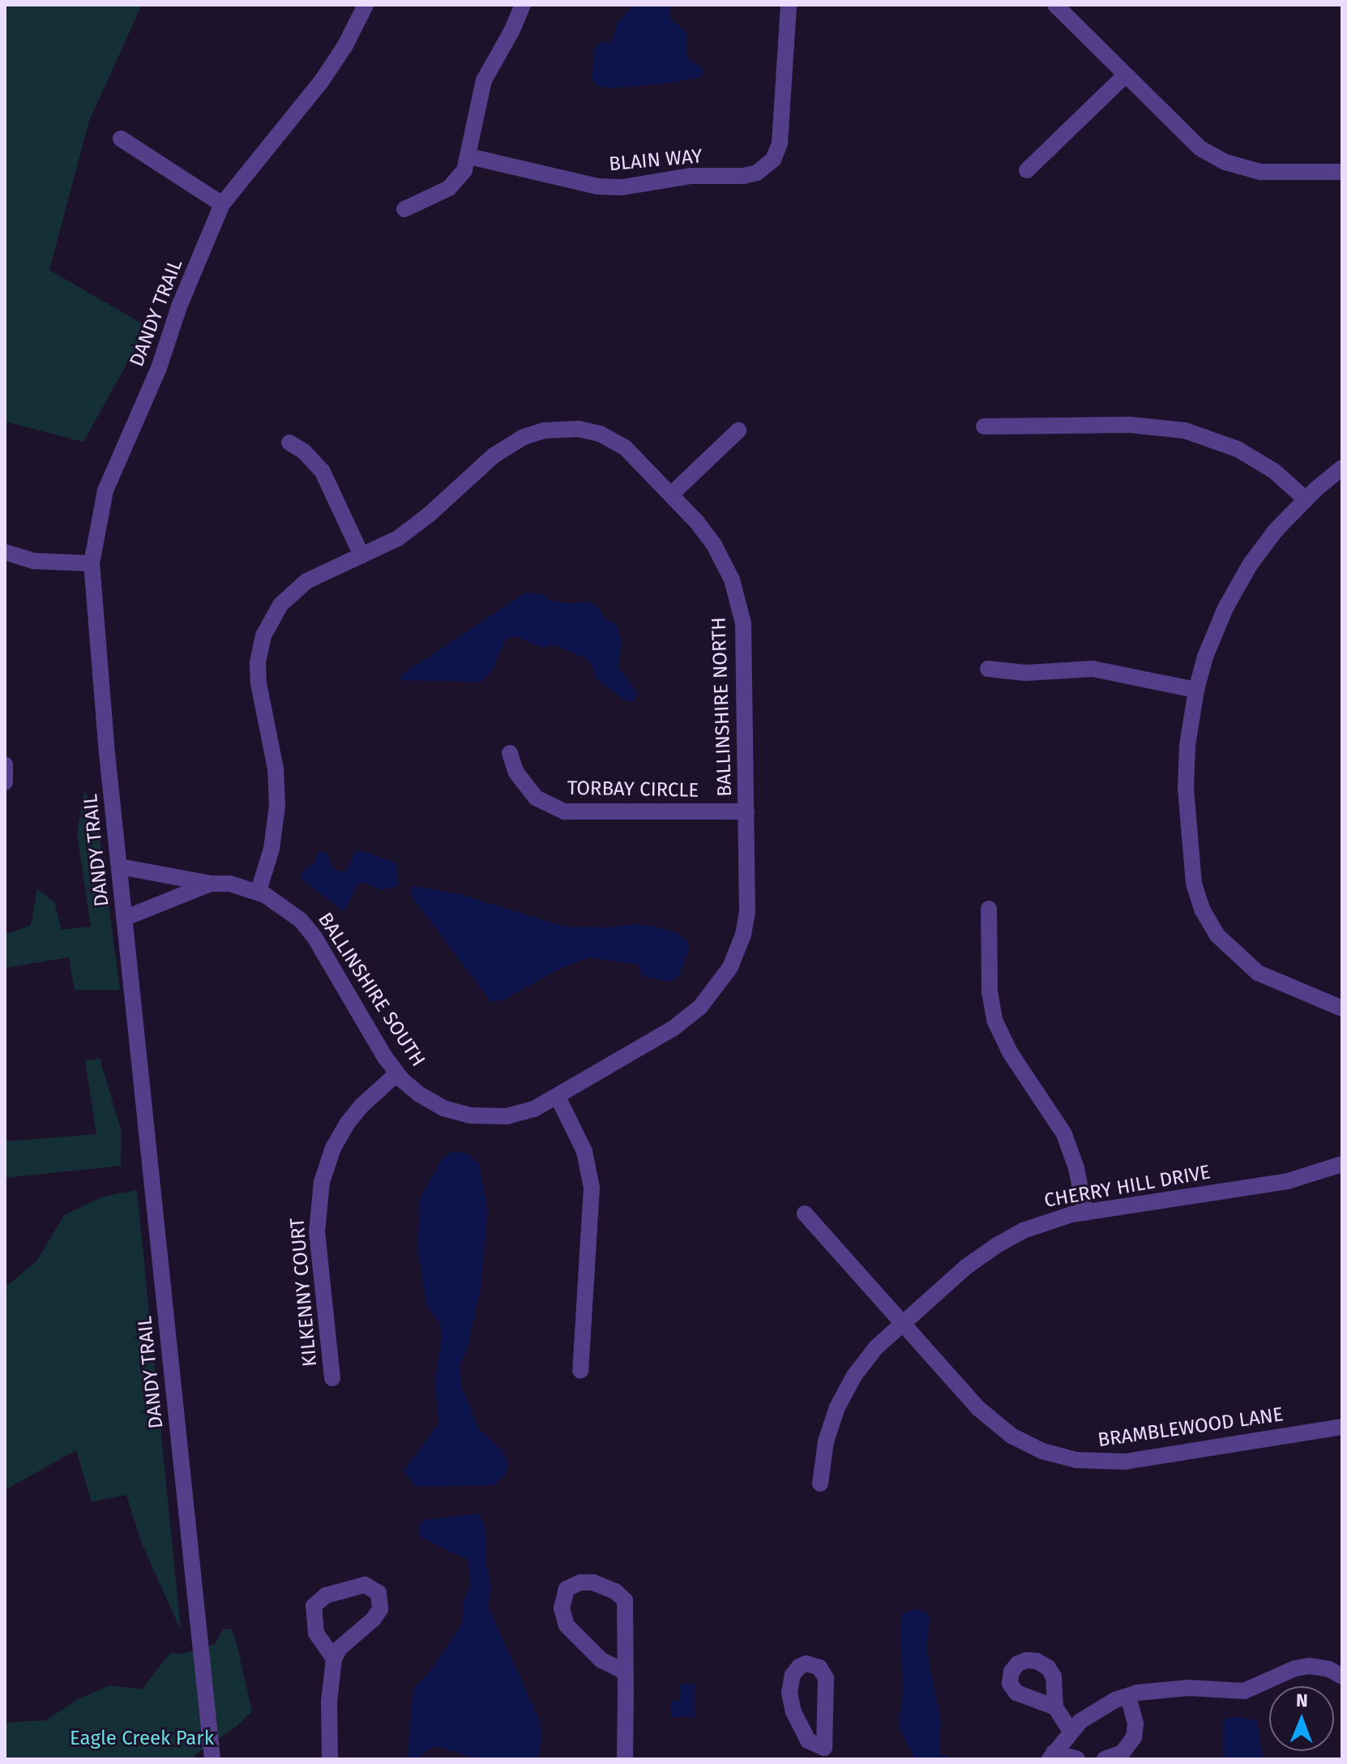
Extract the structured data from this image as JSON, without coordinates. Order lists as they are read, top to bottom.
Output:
{
  "streets": {
    "street": [
      "BLAIN WAY",
      "DANDY TRAIL",
      "BALLINSHIRE NORTH",
      "TORBAY CIRCLE",
      "BALLINSHIRE SOUTH",
      "CHERRY HILL DRIVE",
      "KILKENNY COURT",
      "BRAMBLEWOOD LANE"
    ]
  },
  "crossings": [
    ["DANDY TRAIL", "BALLINSHIRE SOUTH"],
    ["BALLINSHIRE NORTH", "TORBAY CIRCLE"],
    ["BALLINSHIRE NORTH", "BALLINSHIRE SOUTH"],
    ["TORBAY CIRCLE", "BALLINSHIRE SOUTH"],
    ["BALLINSHIRE SOUTH", "KILKENNY COURT"],
    ["CHERRY HILL DRIVE", "BRAMBLEWOOD LANE"]
  ],
  "parks": ["Eagle Creek Park"],
  "north": "top"
}
